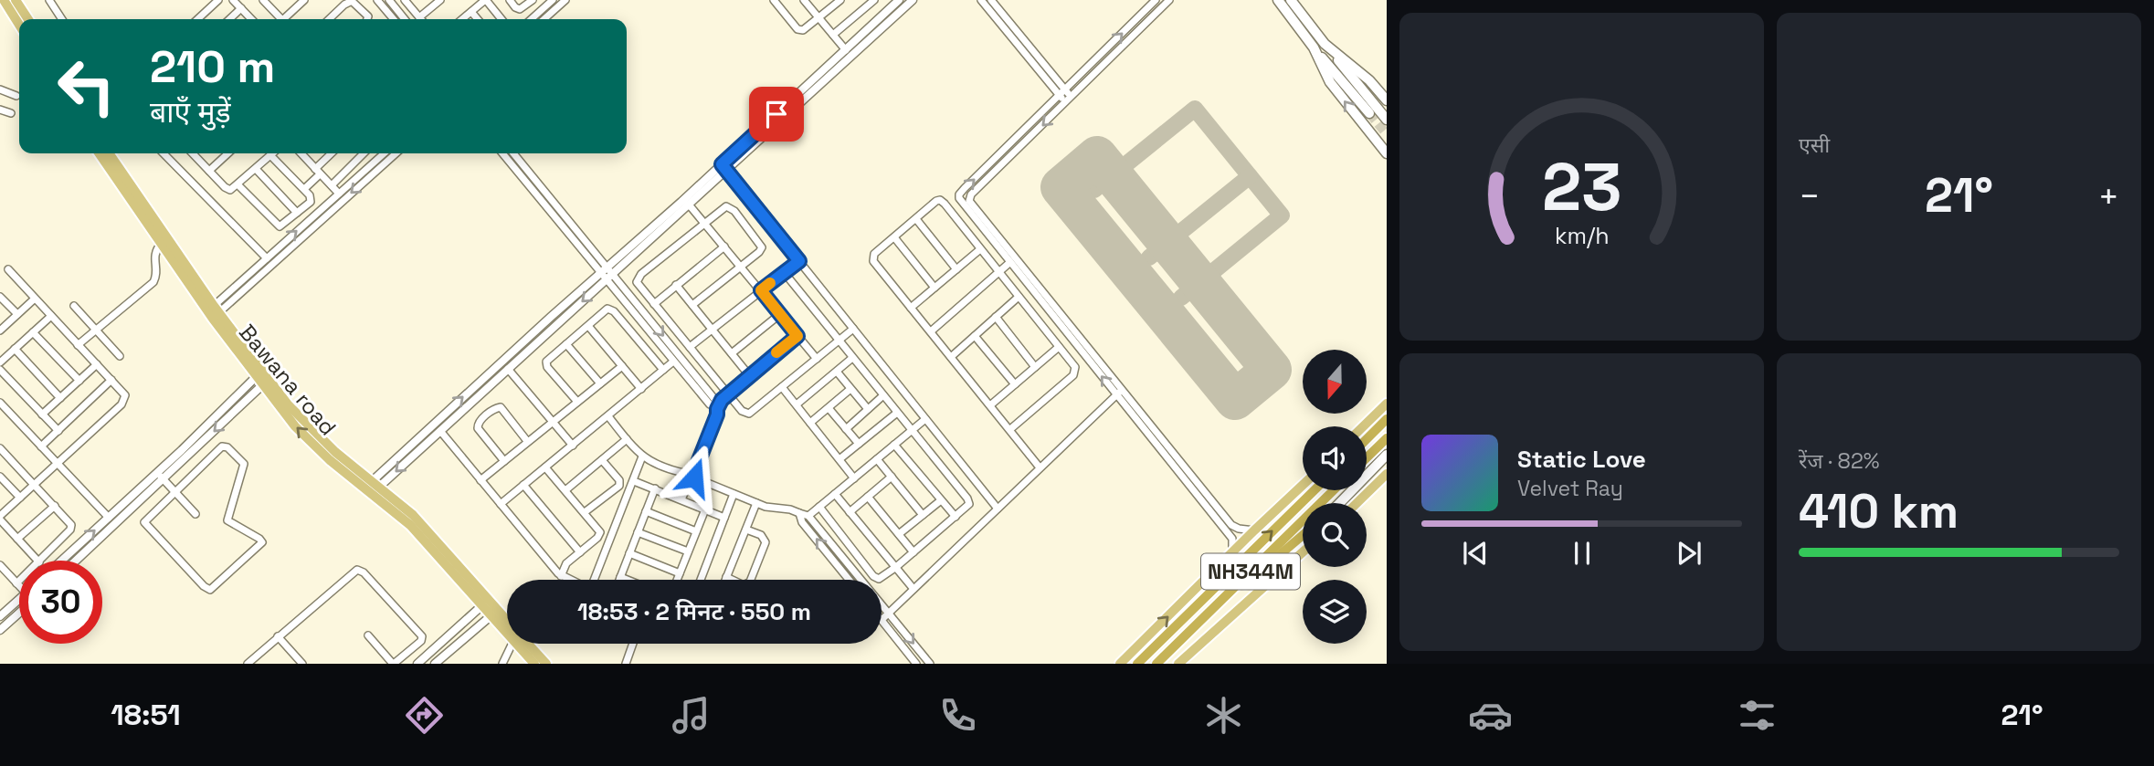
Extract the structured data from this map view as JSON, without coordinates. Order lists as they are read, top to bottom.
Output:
{
  "streets": {
    "highway": ["NH344M"],
    "main road": ["Bawana road"]
  },
  "north": "bottom",
  "page": {
    "tile": [
      "एसी",
      ["रेंज · 82%", "410 km"]
    ],
    "turn": ["210 m", "बाएँ मुड़ें"],
    "heat": ["−", "21°", "+"],
    "song": ["Static Love", "Velvet Ray"],
    "limit": "30",
    "trip": "18:53 · 2 मिनट · 550 m",
    "tabs": ["18:51", "21°"],
    "gauge": ["23", "km/h"]
  }
}
